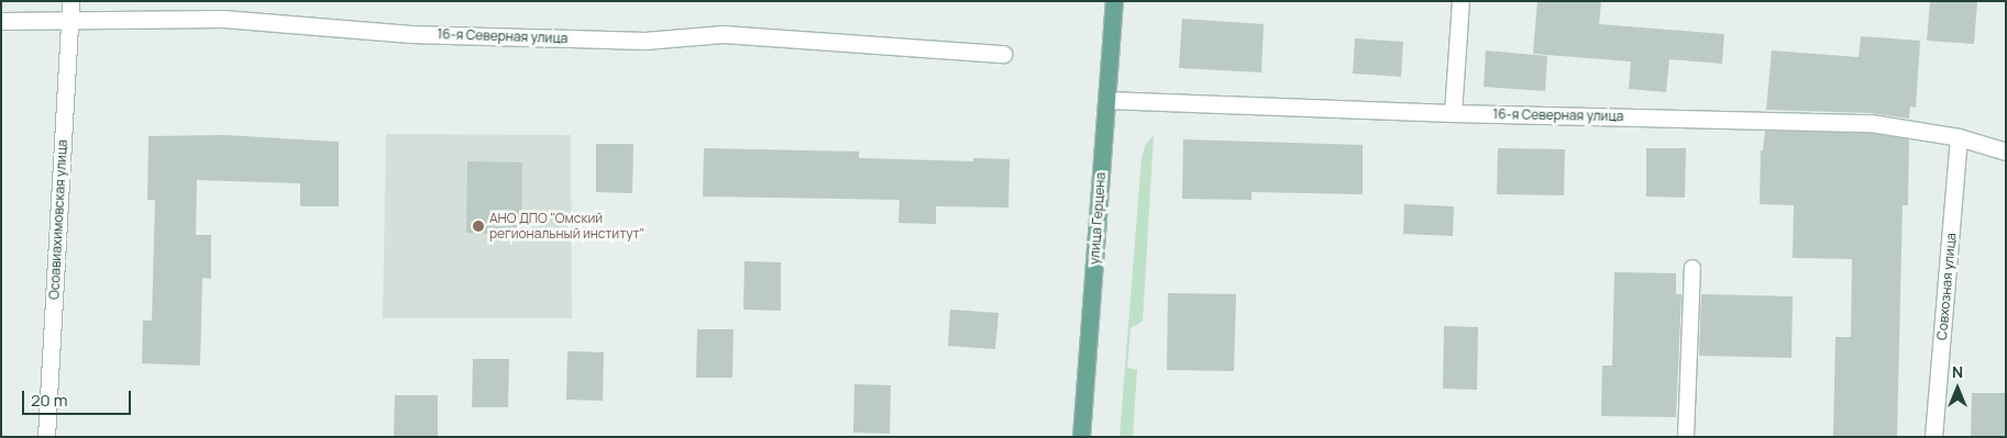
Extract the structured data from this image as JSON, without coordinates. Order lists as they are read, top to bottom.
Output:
{
  "streets": {
    "main road": ["улица Герцена"],
    "street": ["16-я Северная улица", "Осоавиахимовская улица", "Совхозная улица"]
  },
  "crossings": [
    ["16-я Северная улица", "улица Герцена"],
    ["16-я Северная улица", "Осоавиахимовская улица"],
    ["16-я Северная улица", "Совхозная улица"]
  ],
  "places": ["АНО ДПО \"Омский региональный институт\""],
  "scale_bar": "20 m",
  "north": "top"
}
